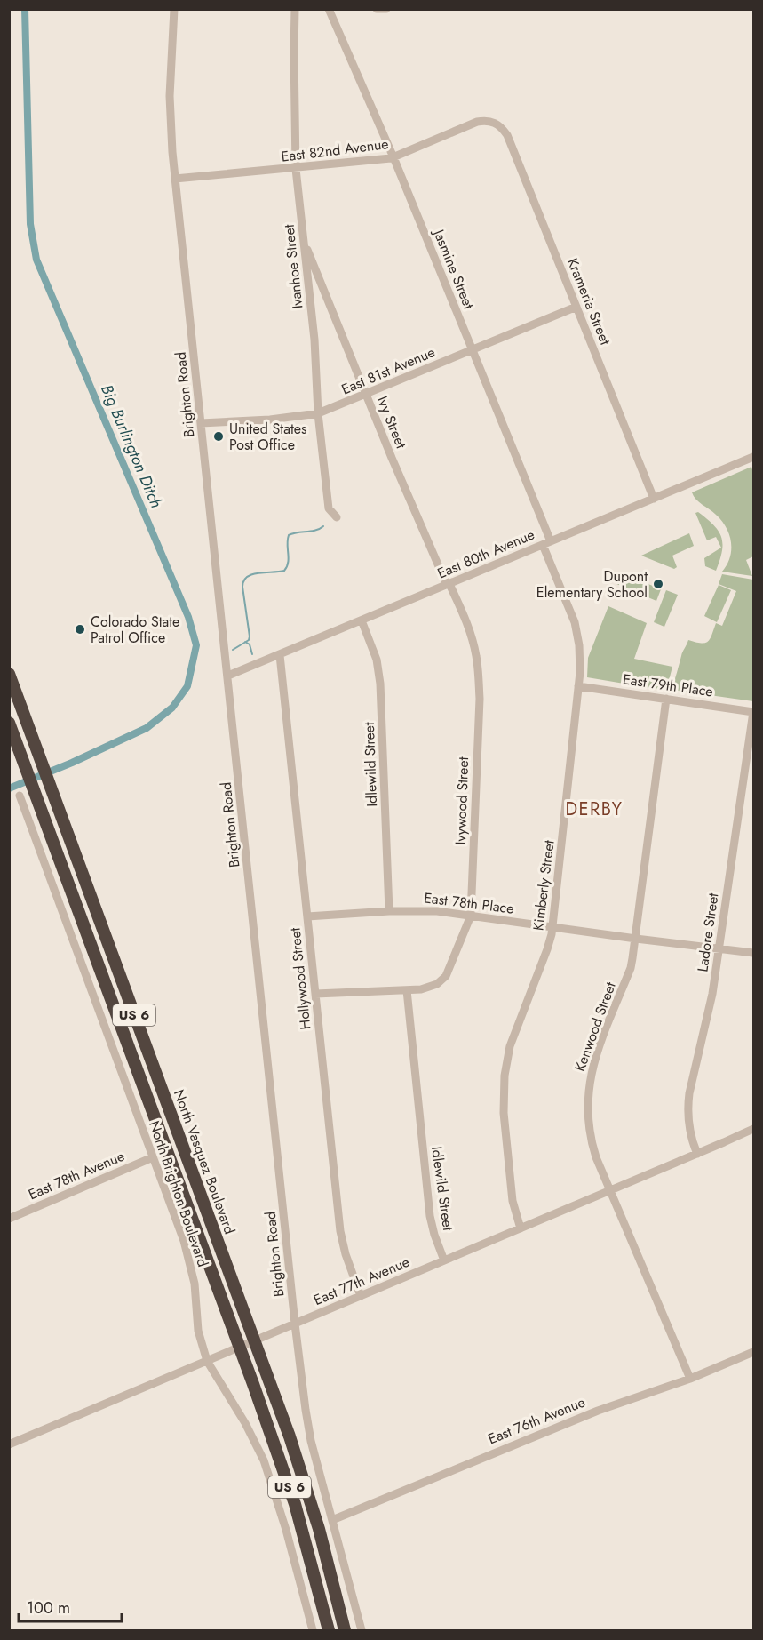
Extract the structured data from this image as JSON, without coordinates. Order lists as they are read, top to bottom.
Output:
{
  "streets": {
    "highway": ["US 6", "North Vasquez Boulevard"],
    "street": [
      "East 82nd Avenue",
      "Ivanhoe Street",
      "Jasmine Street",
      "Krameria Street",
      "East 81st Avenue",
      "Brighton Road",
      "Ivy Street",
      "East 80th Avenue",
      "East 79th Place",
      "Idlewild Street",
      "Ivywood Street",
      "Kimberly Street",
      "East 78th Place",
      "Ladore Street",
      "Hollywood Street",
      "Kenwood Street",
      "East 78th Avenue",
      "North Brighton Boulevard",
      "East 77th Avenue",
      "East 76th Avenue"
    ]
  },
  "crossings": [
    ["East 82nd Avenue", "Ivanhoe Street"],
    ["East 82nd Avenue", "Jasmine Street"],
    ["East 82nd Avenue", "Krameria Street"],
    ["East 82nd Avenue", "Brighton Road"],
    ["Ivanhoe Street", "East 81st Avenue"],
    ["Ivanhoe Street", "Ivy Street"],
    ["Jasmine Street", "East 81st Avenue"],
    ["Jasmine Street", "East 80th Avenue"],
    ["Jasmine Street", "Kimberly Street"],
    ["Krameria Street", "East 81st Avenue"],
    ["Krameria Street", "East 80th Avenue"],
    ["East 81st Avenue", "Brighton Road"],
    ["East 81st Avenue", "Ivy Street"],
    ["Brighton Road", "East 80th Avenue"],
    ["Brighton Road", "East 77th Avenue"],
    ["Brighton Road", "East 76th Avenue"],
    ["Ivy Street", "East 80th Avenue"],
    ["Ivy Street", "Ivywood Street"],
    ["East 80th Avenue", "Idlewild Street"],
    ["East 80th Avenue", "Ivywood Street"],
    ["East 80th Avenue", "Kimberly Street"],
    ["East 80th Avenue", "Hollywood Street"],
    ["East 79th Place", "Kimberly Street"],
    ["East 79th Place", "Ladore Street"],
    ["East 79th Place", "Kenwood Street"],
    ["Idlewild Street", "Ivywood Street"],
    ["Idlewild Street", "East 78th Place"],
    ["Idlewild Street", "East 77th Avenue"],
    ["Ivywood Street", "East 78th Place"],
    ["Ivywood Street", "Hollywood Street"],
    ["Kimberly Street", "East 78th Place"],
    ["Kimberly Street", "East 77th Avenue"],
    ["East 78th Place", "Ladore Street"],
    ["East 78th Place", "Hollywood Street"],
    ["East 78th Place", "Kenwood Street"],
    ["Ladore Street", "East 77th Avenue"],
    ["Hollywood Street", "East 77th Avenue"],
    ["US 6", "North Vasquez Boulevard"],
    ["US 6", "East 77th Avenue"],
    ["Kenwood Street", "East 77th Avenue"],
    ["Kenwood Street", "East 76th Avenue"],
    ["North Vasquez Boulevard", "East 77th Avenue"],
    ["East 78th Avenue", "North Brighton Boulevard"],
    ["North Brighton Boulevard", "East 77th Avenue"]
  ],
  "districts": ["DERBY"],
  "water": ["Big Burlington Ditch"],
  "places": ["United States Post Office", "Dupont Elementary School", "Colorado State Patrol Office"],
  "scale_bar": "100 m"
}
